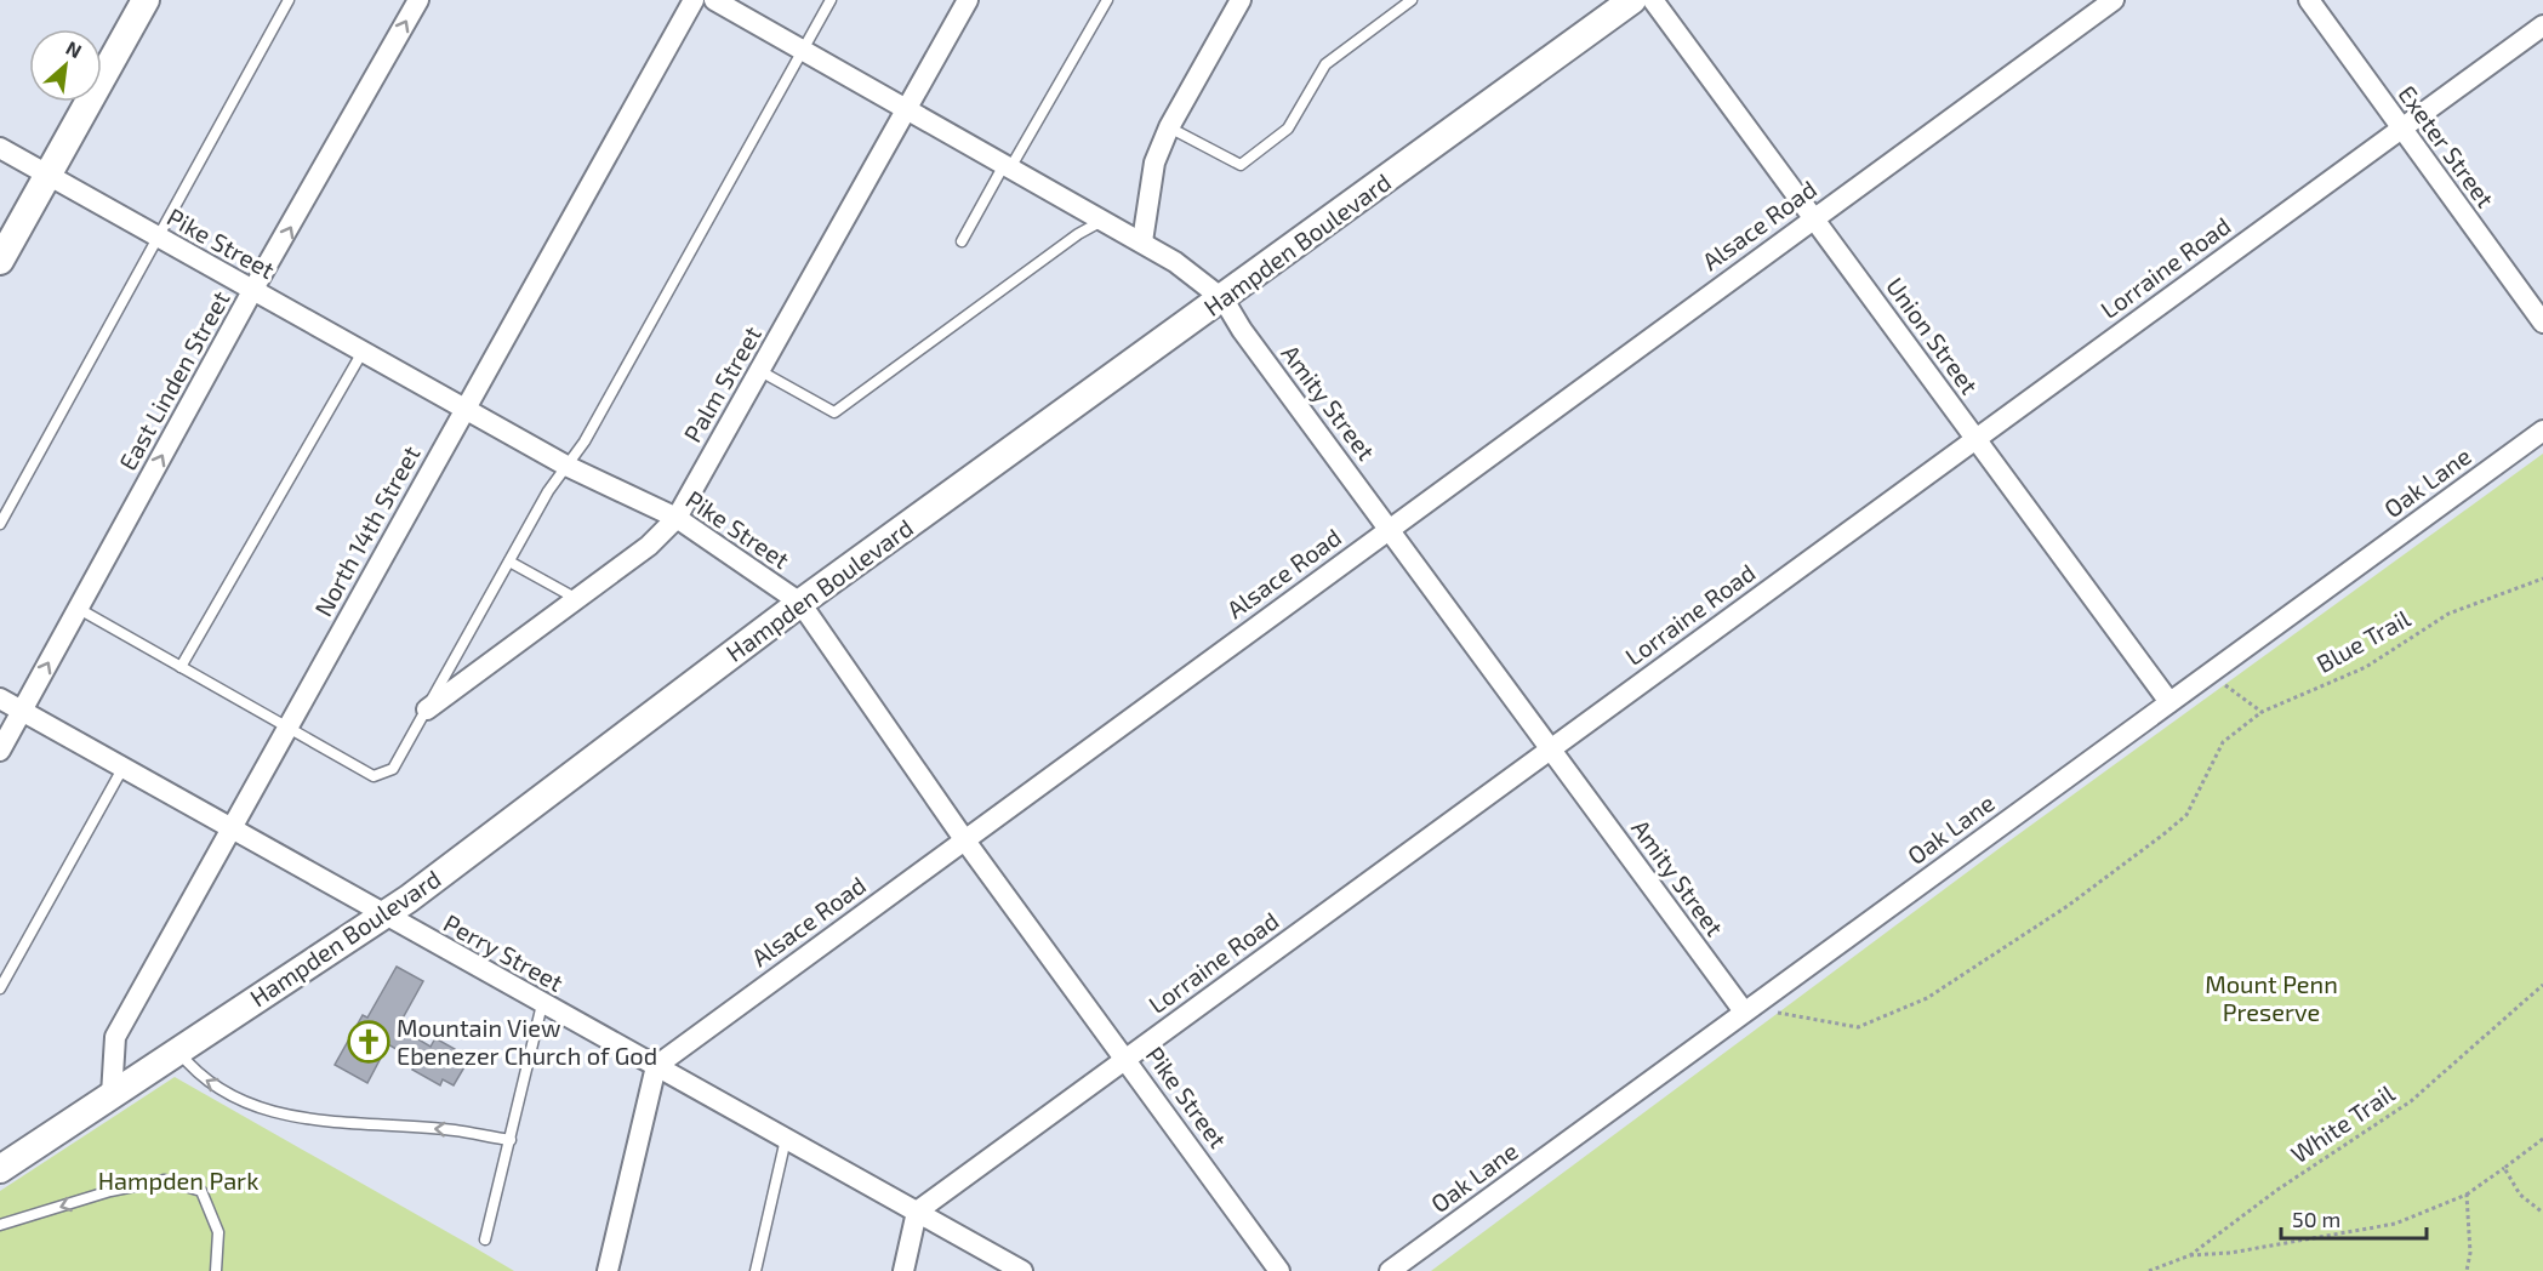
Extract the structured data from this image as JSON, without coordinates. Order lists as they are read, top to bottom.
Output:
{
  "streets": {
    "main road": ["Hampden Boulevard"],
    "street": [
      "Exeter Street",
      "Alsace Road",
      "Pike Street",
      "Lorraine Road",
      "Union Street",
      "East Linden Street",
      "Palm Street",
      "Amity Street",
      "Oak Lane",
      "North 14th Street",
      "Perry Street"
    ],
    "path": ["Blue Trail", "White Trail"]
  },
  "crossings": [
    ["Exeter Street", "Lorraine Road"],
    ["Alsace Road", "Pike Street"],
    ["Alsace Road", "Union Street"],
    ["Alsace Road", "Amity Street"],
    ["Alsace Road", "Perry Street"],
    ["Pike Street", "Hampden Boulevard"],
    ["Pike Street", "Lorraine Road"],
    ["Pike Street", "East Linden Street"],
    ["Pike Street", "Palm Street"],
    ["Pike Street", "North 14th Street"],
    ["Hampden Boulevard", "Amity Street"],
    ["Hampden Boulevard", "North 14th Street"],
    ["Hampden Boulevard", "Perry Street"],
    ["Lorraine Road", "Union Street"],
    ["Lorraine Road", "Amity Street"],
    ["Lorraine Road", "Perry Street"],
    ["Union Street", "Oak Lane"],
    ["East Linden Street", "Perry Street"],
    ["Palm Street", "Amity Street"],
    ["Amity Street", "Oak Lane"],
    ["Amity Street", "Blue Trail"],
    ["Oak Lane", "Blue Trail"],
    ["North 14th Street", "Perry Street"]
  ],
  "one_way": ["East Linden Street"],
  "parks": ["Mount Penn Preserve", "Hampden Park"],
  "places": {
    "church": ["Mountain View Ebenezer Church of God"]
  },
  "scale_bar": "50 m",
  "north": "top right"
}
